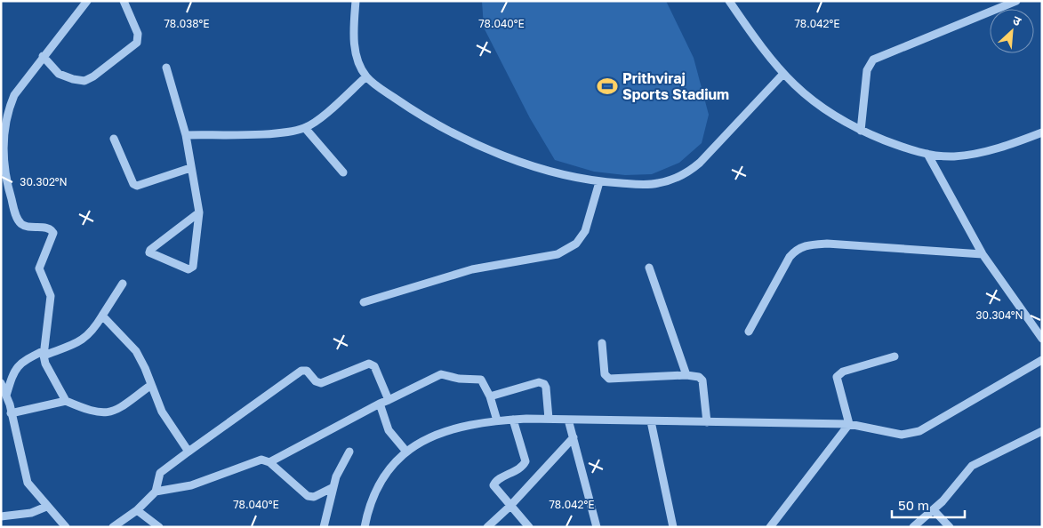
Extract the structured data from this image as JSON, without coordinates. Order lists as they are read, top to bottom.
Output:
{
  "places": {
    "sports": ["Prithviraj Sports Stadium"]
  },
  "scale_bar": "50 m",
  "north": "top right",
  "coordinates": [
    "78.038°E",
    "78.040°E",
    "78.042°E",
    "30.302°N",
    "30.304°N"
  ]
}
